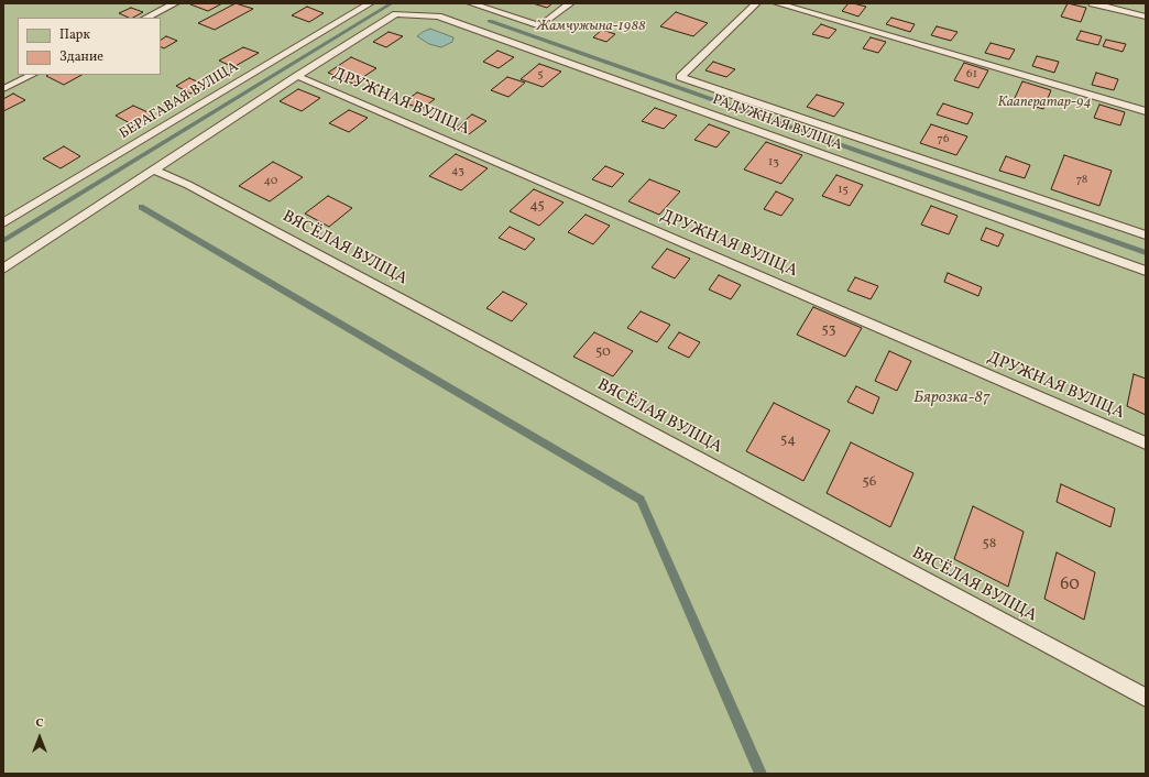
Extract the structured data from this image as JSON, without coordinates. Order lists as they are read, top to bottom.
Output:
{
  "streets": {
    "lane": [
      "БЕРАГАВАЯ ВУЛІЦА",
      "ДРУЖНАЯ ВУЛІЦА",
      "РАДУЖНАЯ ВУЛІЦА",
      "ВЯСЁЛАЯ ВУЛІЦА"
    ]
  },
  "crossings": [
    ["ДРУЖНАЯ ВУЛІЦА", "РАДУЖНАЯ ВУЛІЦА"]
  ],
  "parks": ["Жамчужына-1988", "Кааператар-94", "Бярозка-87"],
  "house_numbers": [
    "5",
    "61",
    "76",
    "13",
    "43",
    "78",
    "40",
    "15",
    "45",
    "53",
    "50",
    "54",
    "56",
    "58",
    "60"
  ],
  "legend": ["Парк", "Здание"],
  "north": "top"
}
